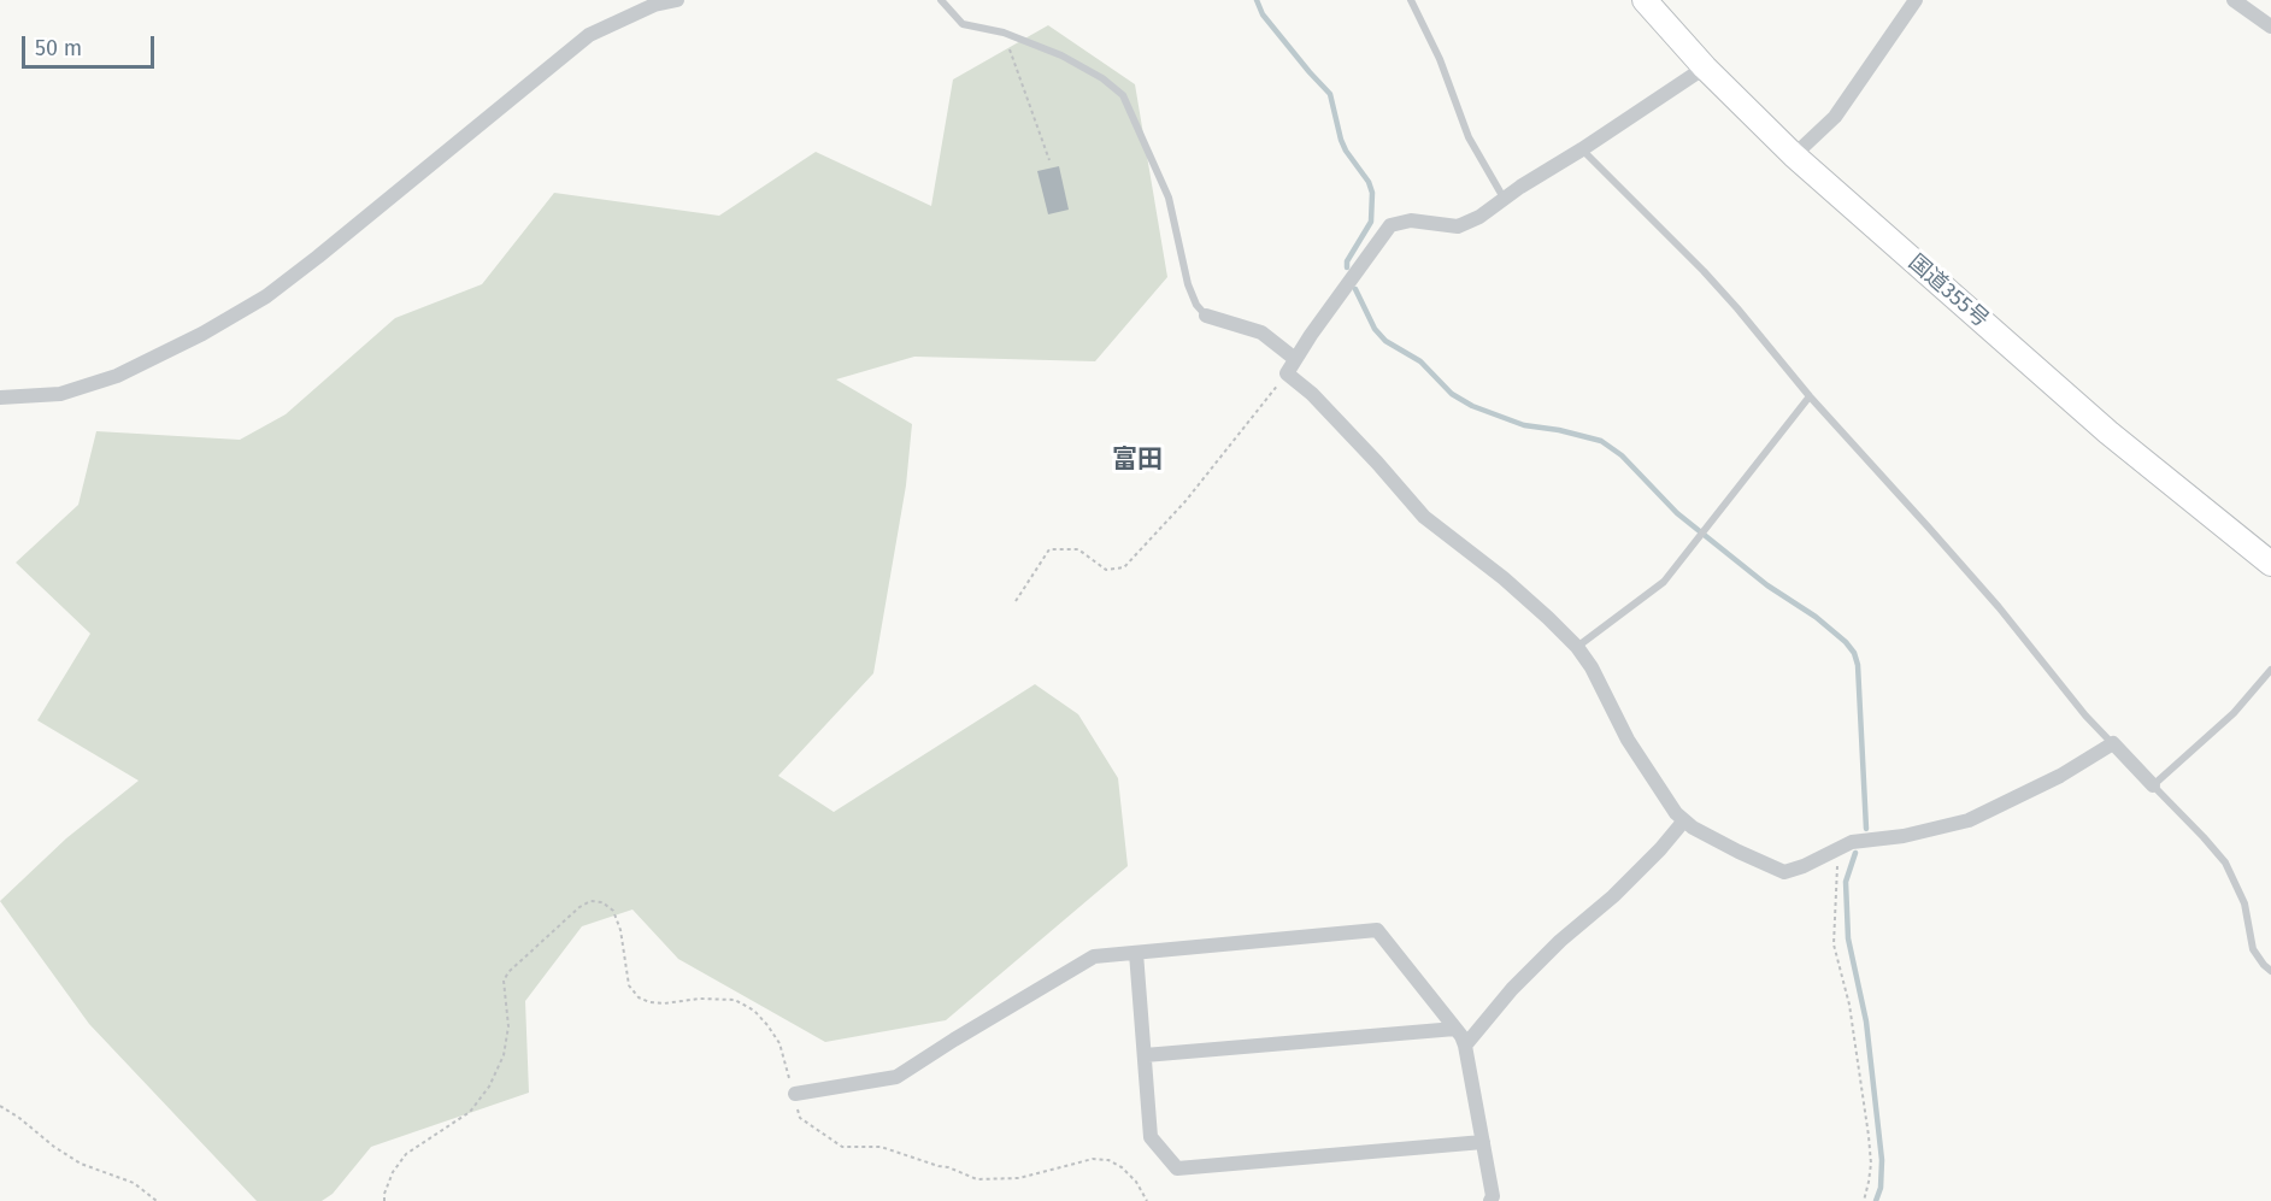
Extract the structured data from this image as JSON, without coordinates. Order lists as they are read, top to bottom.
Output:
{
  "streets": {
    "highway": ["国道355号"]
  },
  "districts": ["富田"],
  "scale_bar": "50 m"
}
